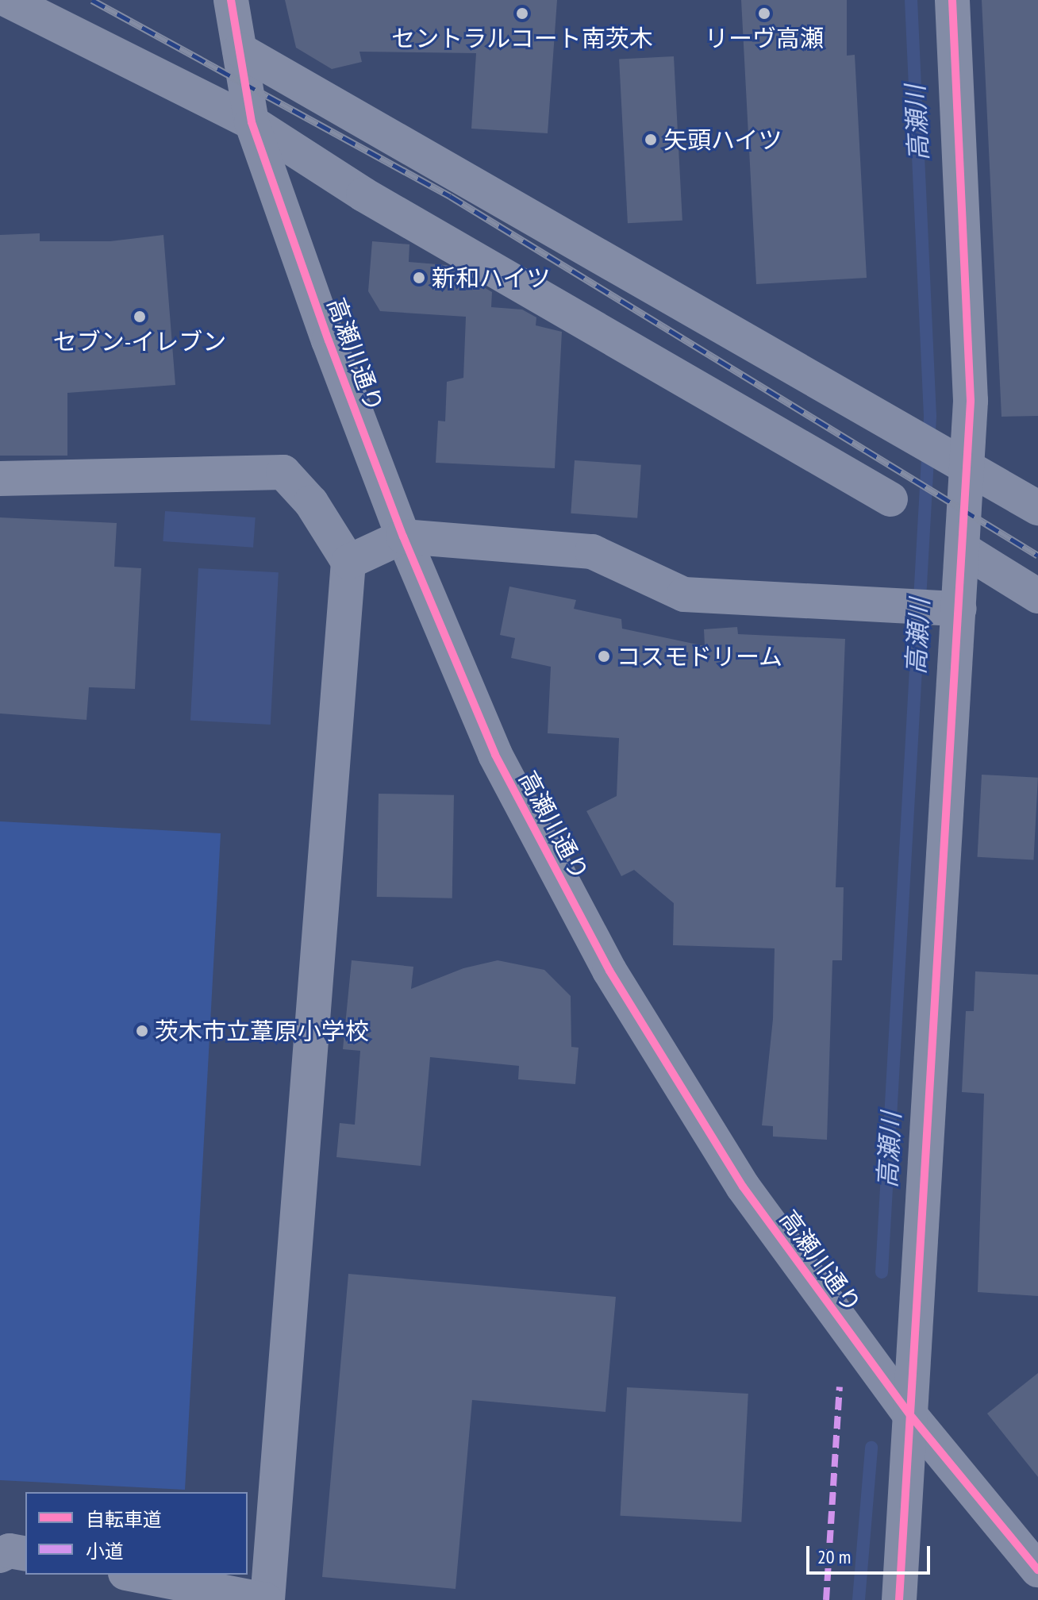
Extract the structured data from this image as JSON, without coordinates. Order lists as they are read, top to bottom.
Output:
{
  "streets": {
    "street": ["高瀬川通り"]
  },
  "water": ["高瀬川"],
  "places": [
    "セントラルコート南茨木",
    "リーヴ高瀬",
    "矢頭ハイツ",
    "新和ハイツ",
    "セブン-イレブン",
    "コスモドリーム",
    "茨木市立葦原小学校"
  ],
  "legend": ["自転車道", "小道"],
  "scale_bar": "20 m"
}
